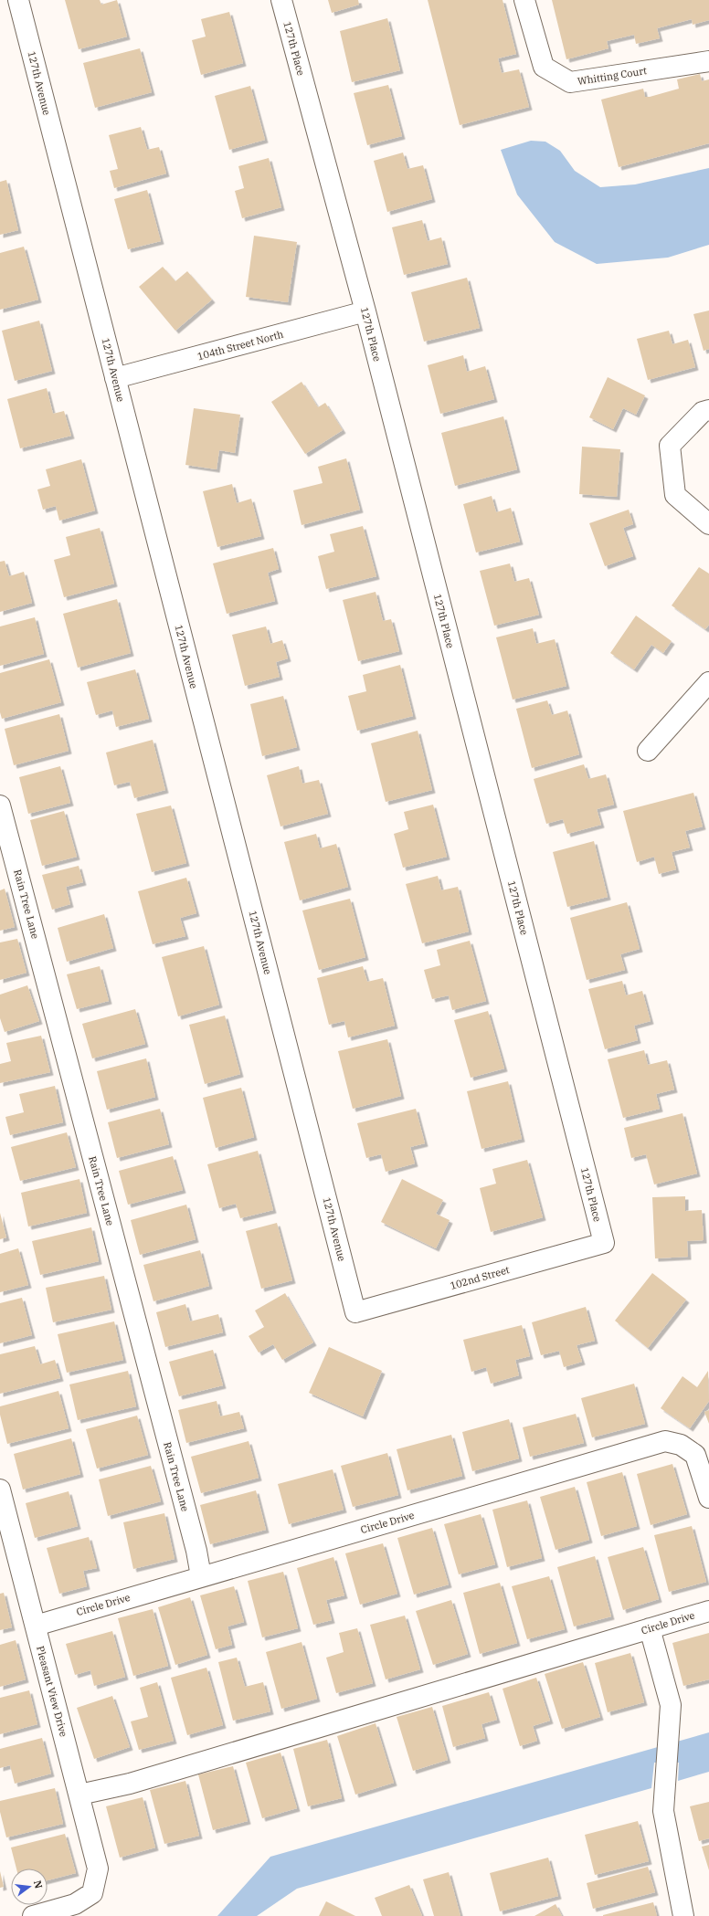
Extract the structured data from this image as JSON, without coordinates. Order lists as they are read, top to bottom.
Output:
{
  "streets": {
    "street": [
      "127th Place",
      "Whitting Court",
      "127th Avenue",
      "104th Street North",
      "Rain Tree Lane",
      "102nd Street",
      "Circle Drive",
      "Pleasant View Drive"
    ]
  },
  "crossings": [
    ["127th Place", "104th Street North"],
    ["127th Place", "102nd Street"],
    ["127th Avenue", "104th Street North"],
    ["127th Avenue", "102nd Street"],
    ["Rain Tree Lane", "Circle Drive"],
    ["Circle Drive", "Pleasant View Drive"]
  ],
  "north": "right"
}
